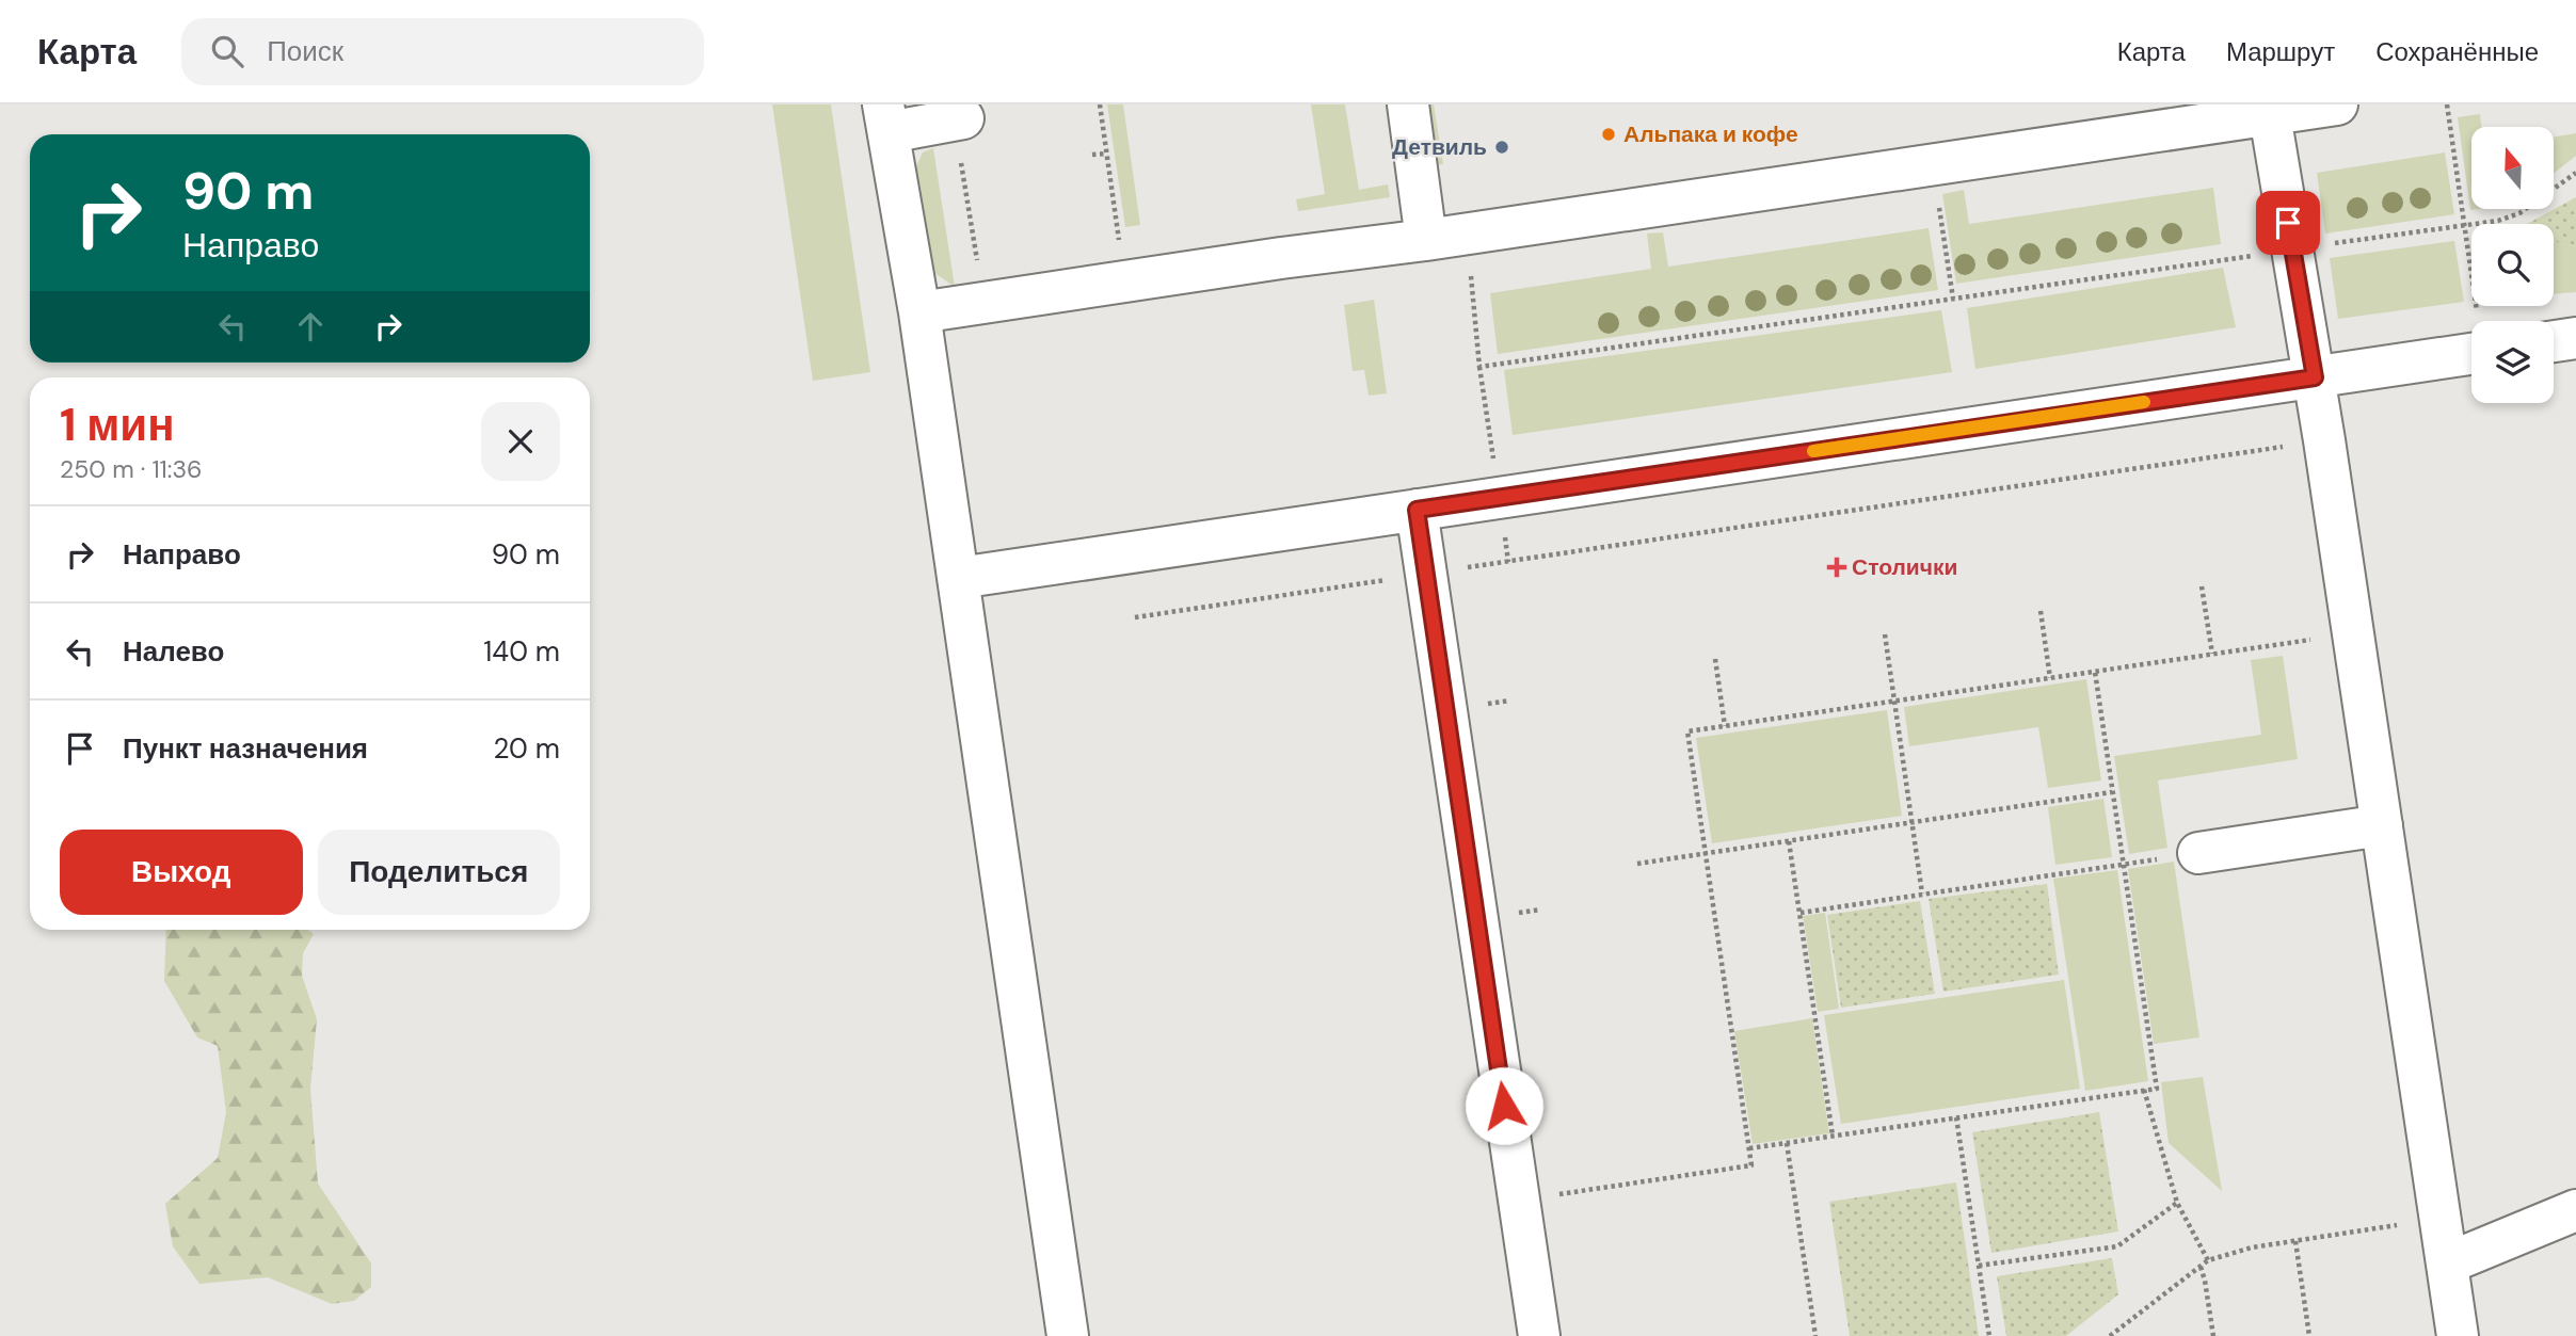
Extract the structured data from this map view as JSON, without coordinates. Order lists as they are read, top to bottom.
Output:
{
  "places": {
    "other": ["Альпака и кофе", "Детвиль"],
    "health": ["Столички"]
  },
  "north": "top",
  "page": {
    "header": "Карта",
    "search": "Поиск",
    "nav": ["Карта", "Маршрут", "Сохранённые"],
    "turn": ["90 m", "Направо"],
    "heading": ["1 мин", "250 m · 11:36"],
    "list": [
      {
        "name": "Направо",
        "value": "90 m"
      },
      {
        "name": "Налево",
        "value": "140 m"
      },
      {
        "name": "Пункт назначения",
        "value": "20 m"
      }
    ],
    "buttons": ["Выход", "Поделиться"]
  }
}
